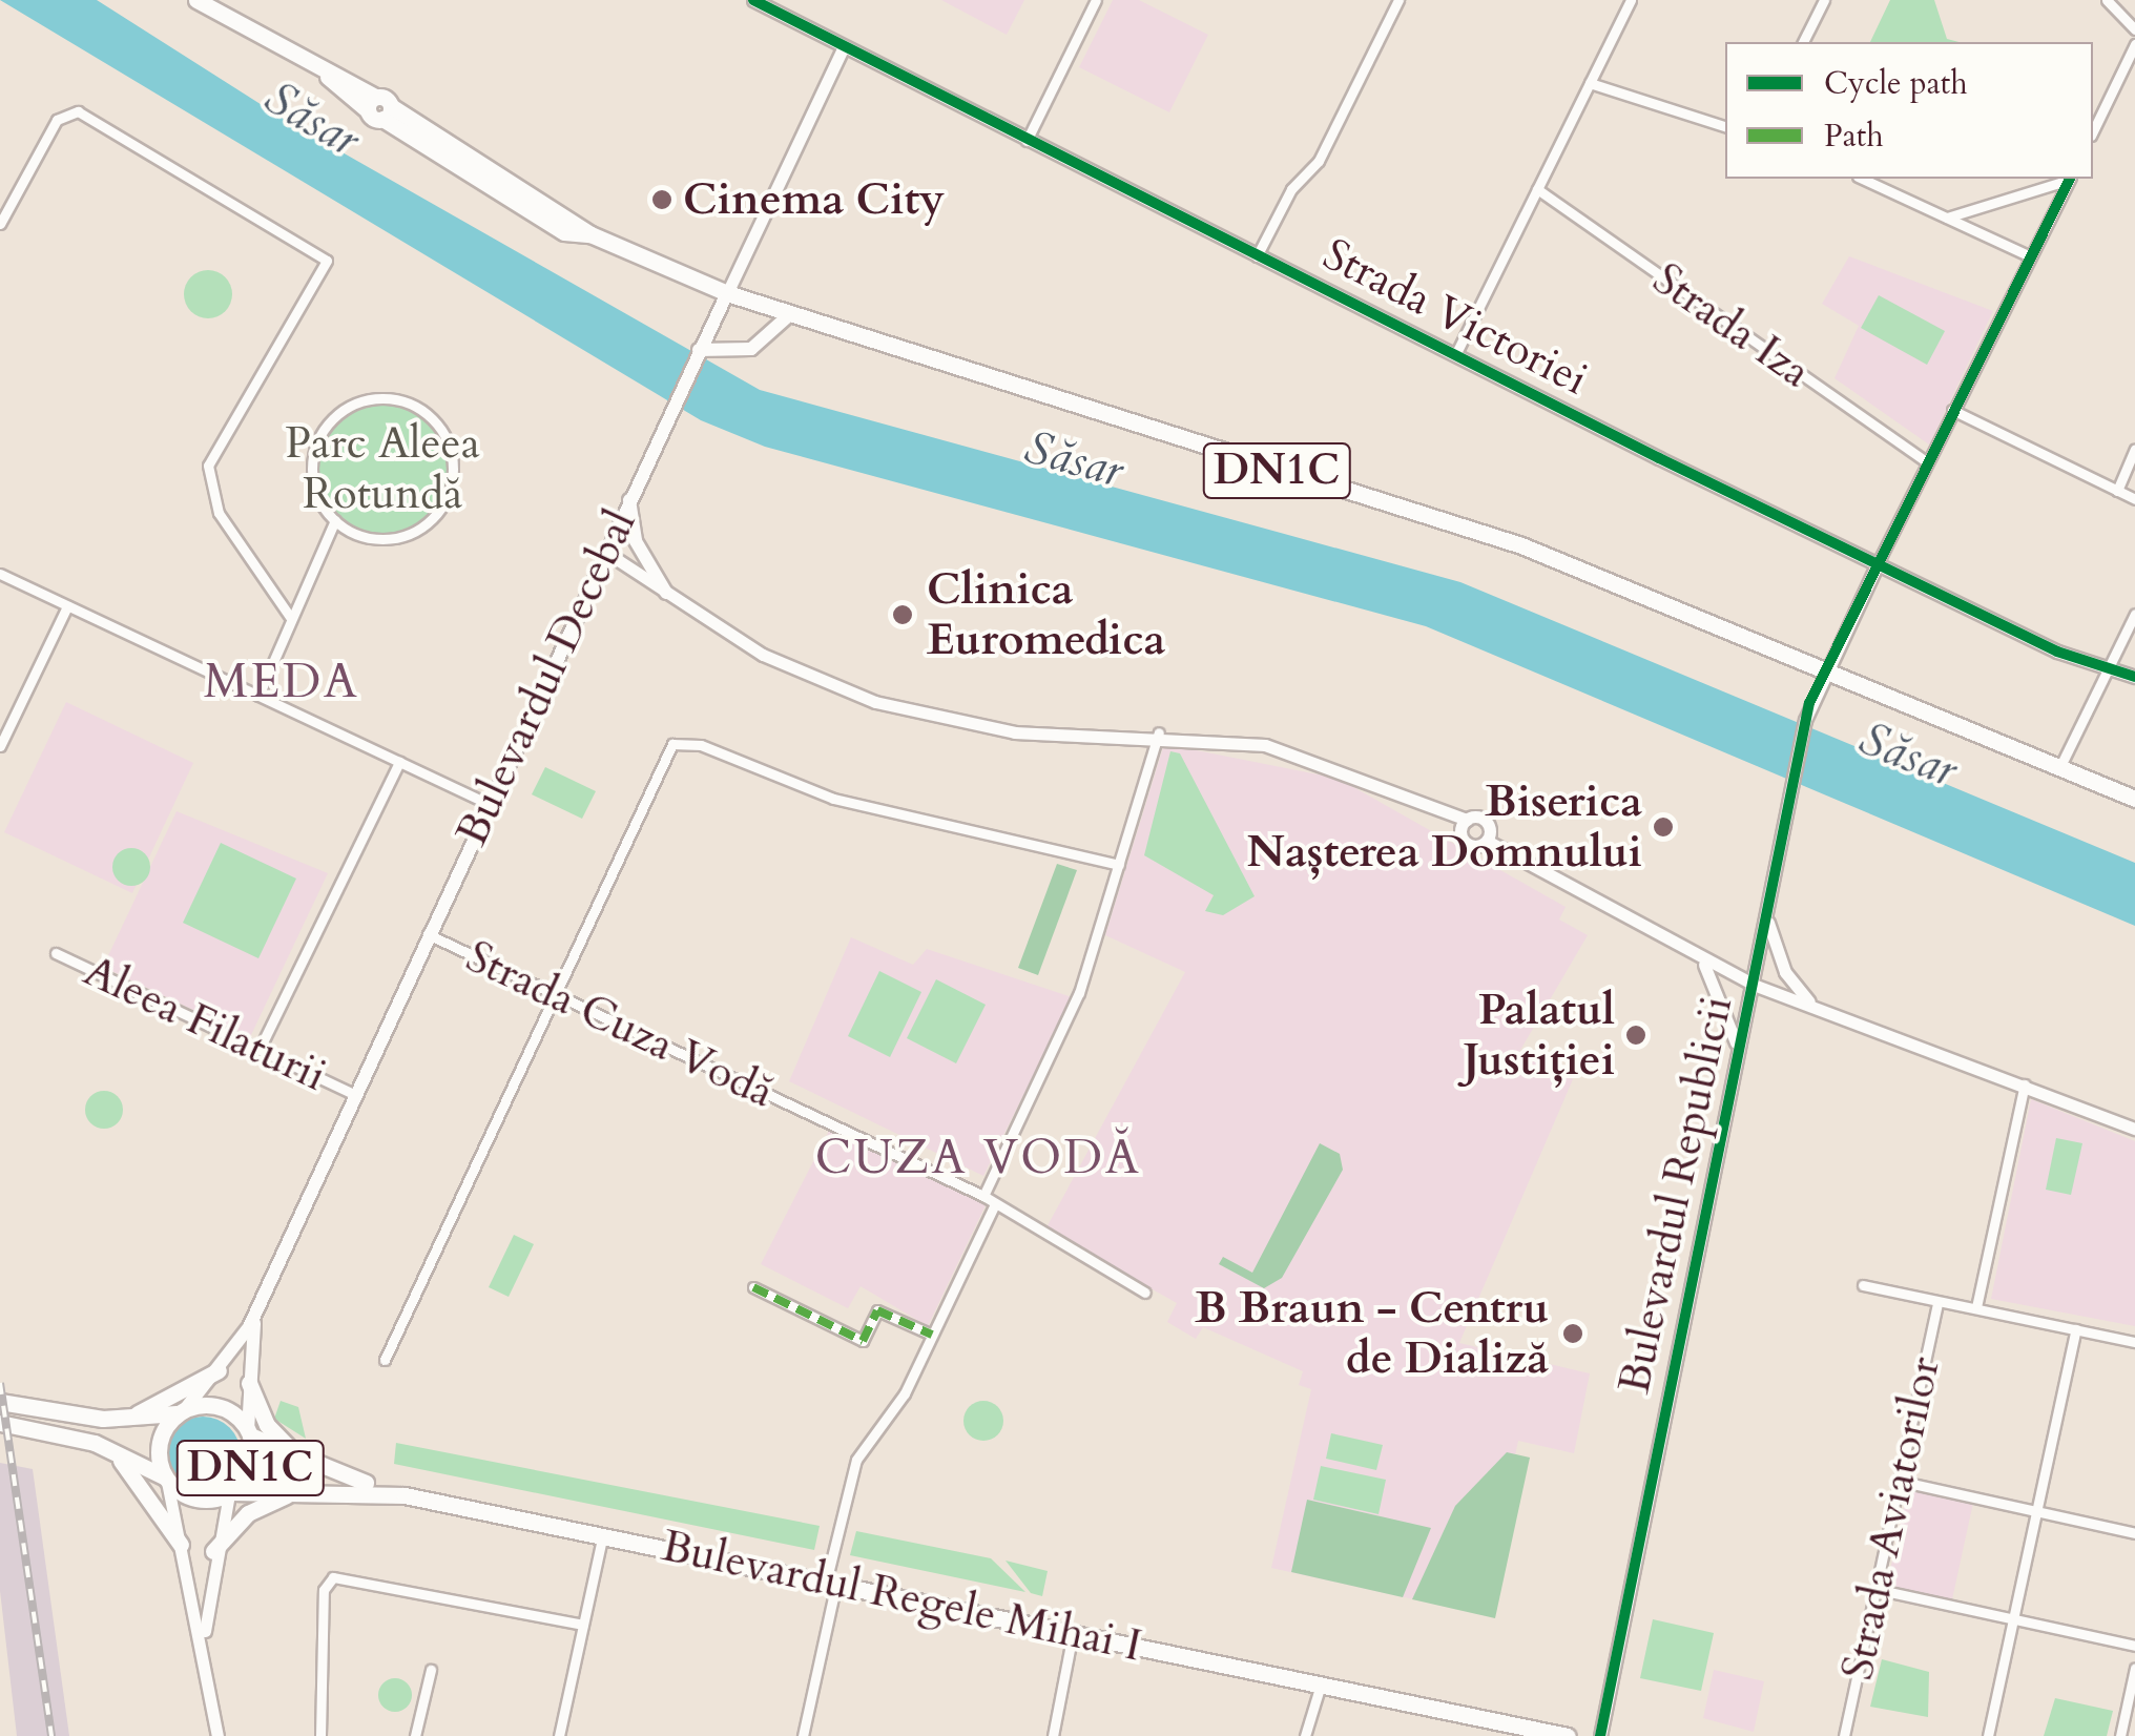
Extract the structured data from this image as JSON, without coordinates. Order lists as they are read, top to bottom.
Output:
{
  "streets": {
    "main road": ["DN1C", "Bulevardul Decebal", "Bulevardul Regele Mihai I"],
    "street": [
      "Strada Victoriei",
      "Strada Iza",
      "Aleea Filaturii",
      "Strada Cuza Vodă",
      "Bulevardul Republicii",
      "Strada Aviatorilor"
    ]
  },
  "crossings": [
    ["Strada Victoriei", "Bulevardul Decebal"],
    ["Strada Victoriei", "Bulevardul Republicii"],
    ["DN1C", "Bulevardul Decebal"],
    ["DN1C", "Bulevardul Republicii"],
    ["DN1C", "Bulevardul Regele Mihai I"],
    ["Bulevardul Decebal", "Aleea Filaturii"],
    ["Bulevardul Decebal", "Strada Cuza Vodă"],
    ["Bulevardul Decebal", "Bulevardul Regele Mihai I"]
  ],
  "districts": ["MEDA", "CUZA VODĂ"],
  "water": ["Săsar"],
  "parks": ["Parc Aleea Rotundă"],
  "places": [
    "Cinema City",
    "Clinica Euromedica",
    "Biserica Nașterea Domnului",
    "Palatul Justiției",
    "B Braun - Centru de Dializă"
  ],
  "legend": ["Cycle path", "Path"]
}
